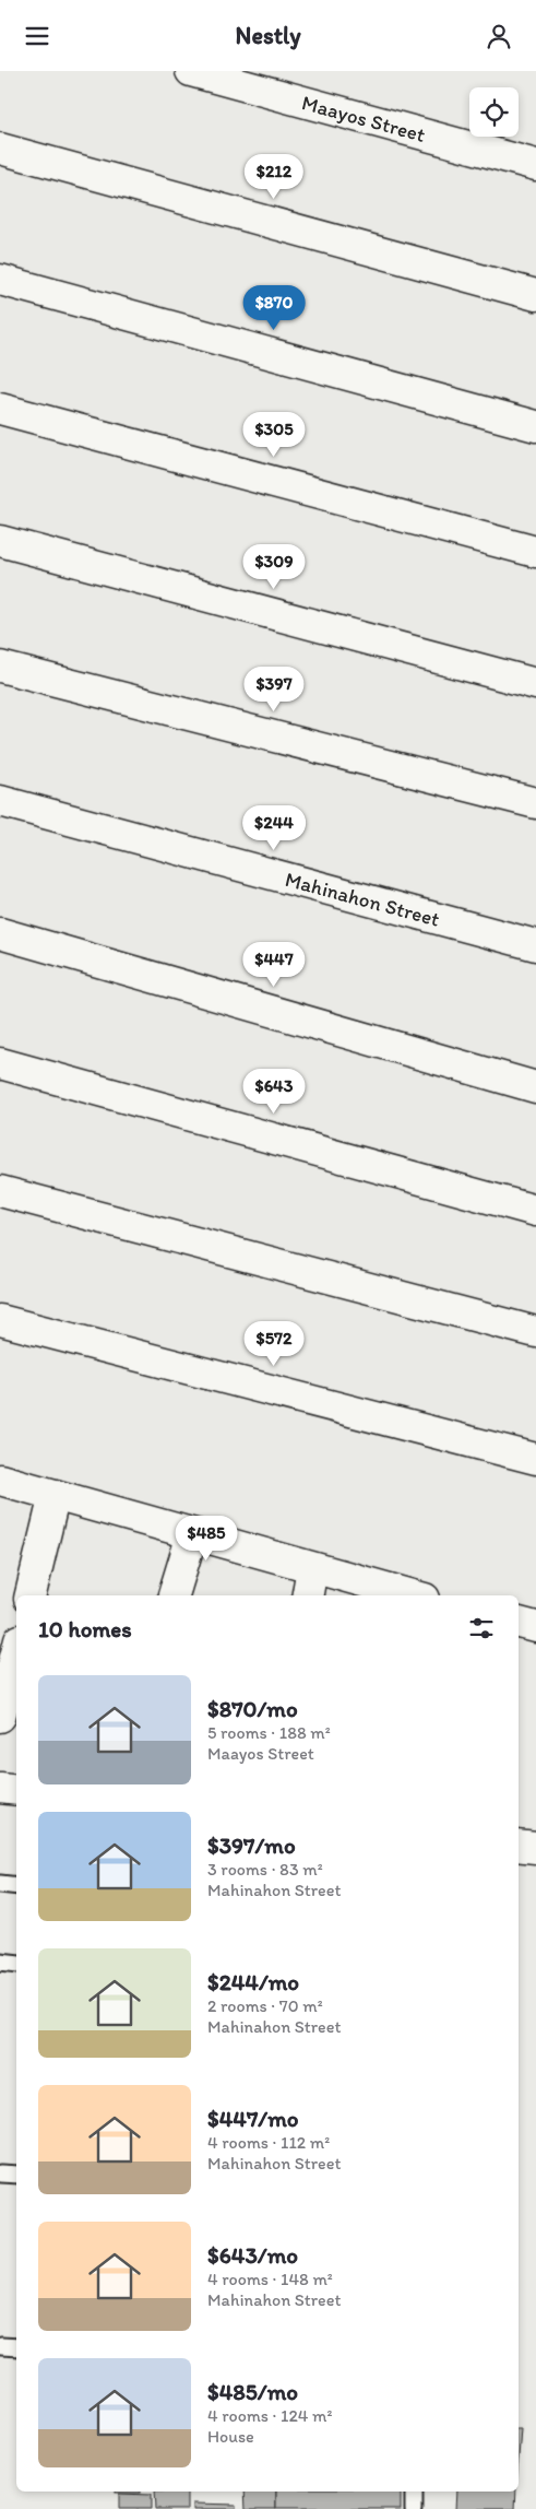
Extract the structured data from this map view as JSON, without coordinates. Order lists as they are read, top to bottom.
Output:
{
  "streets": {
    "street": ["Maayos Street", "Mahinahon Street"]
  },
  "page": {
    "header": "Nestly",
    "price": [
      "$212",
      "$870",
      "$305",
      "$309",
      "$397",
      "$244",
      "$447",
      "$643",
      "$572",
      "$485"
    ],
    "heading": "10 homes",
    "list": [
      {
        "name": "$870/mo",
        "note": "5 rooms · 188 m² · Maayos Street"
      },
      {
        "name": "$397/mo",
        "note": "3 rooms · 83 m² · Mahinahon Street"
      },
      {
        "name": "$244/mo",
        "note": "2 rooms · 70 m² · Mahinahon Street"
      },
      {
        "name": "$447/mo",
        "note": "4 rooms · 112 m² · Mahinahon Street"
      },
      {
        "name": "$643/mo",
        "note": "4 rooms · 148 m² · Mahinahon Street"
      },
      {
        "name": "$485/mo",
        "note": "4 rooms · 124 m² · House"
      }
    ]
  }
}
